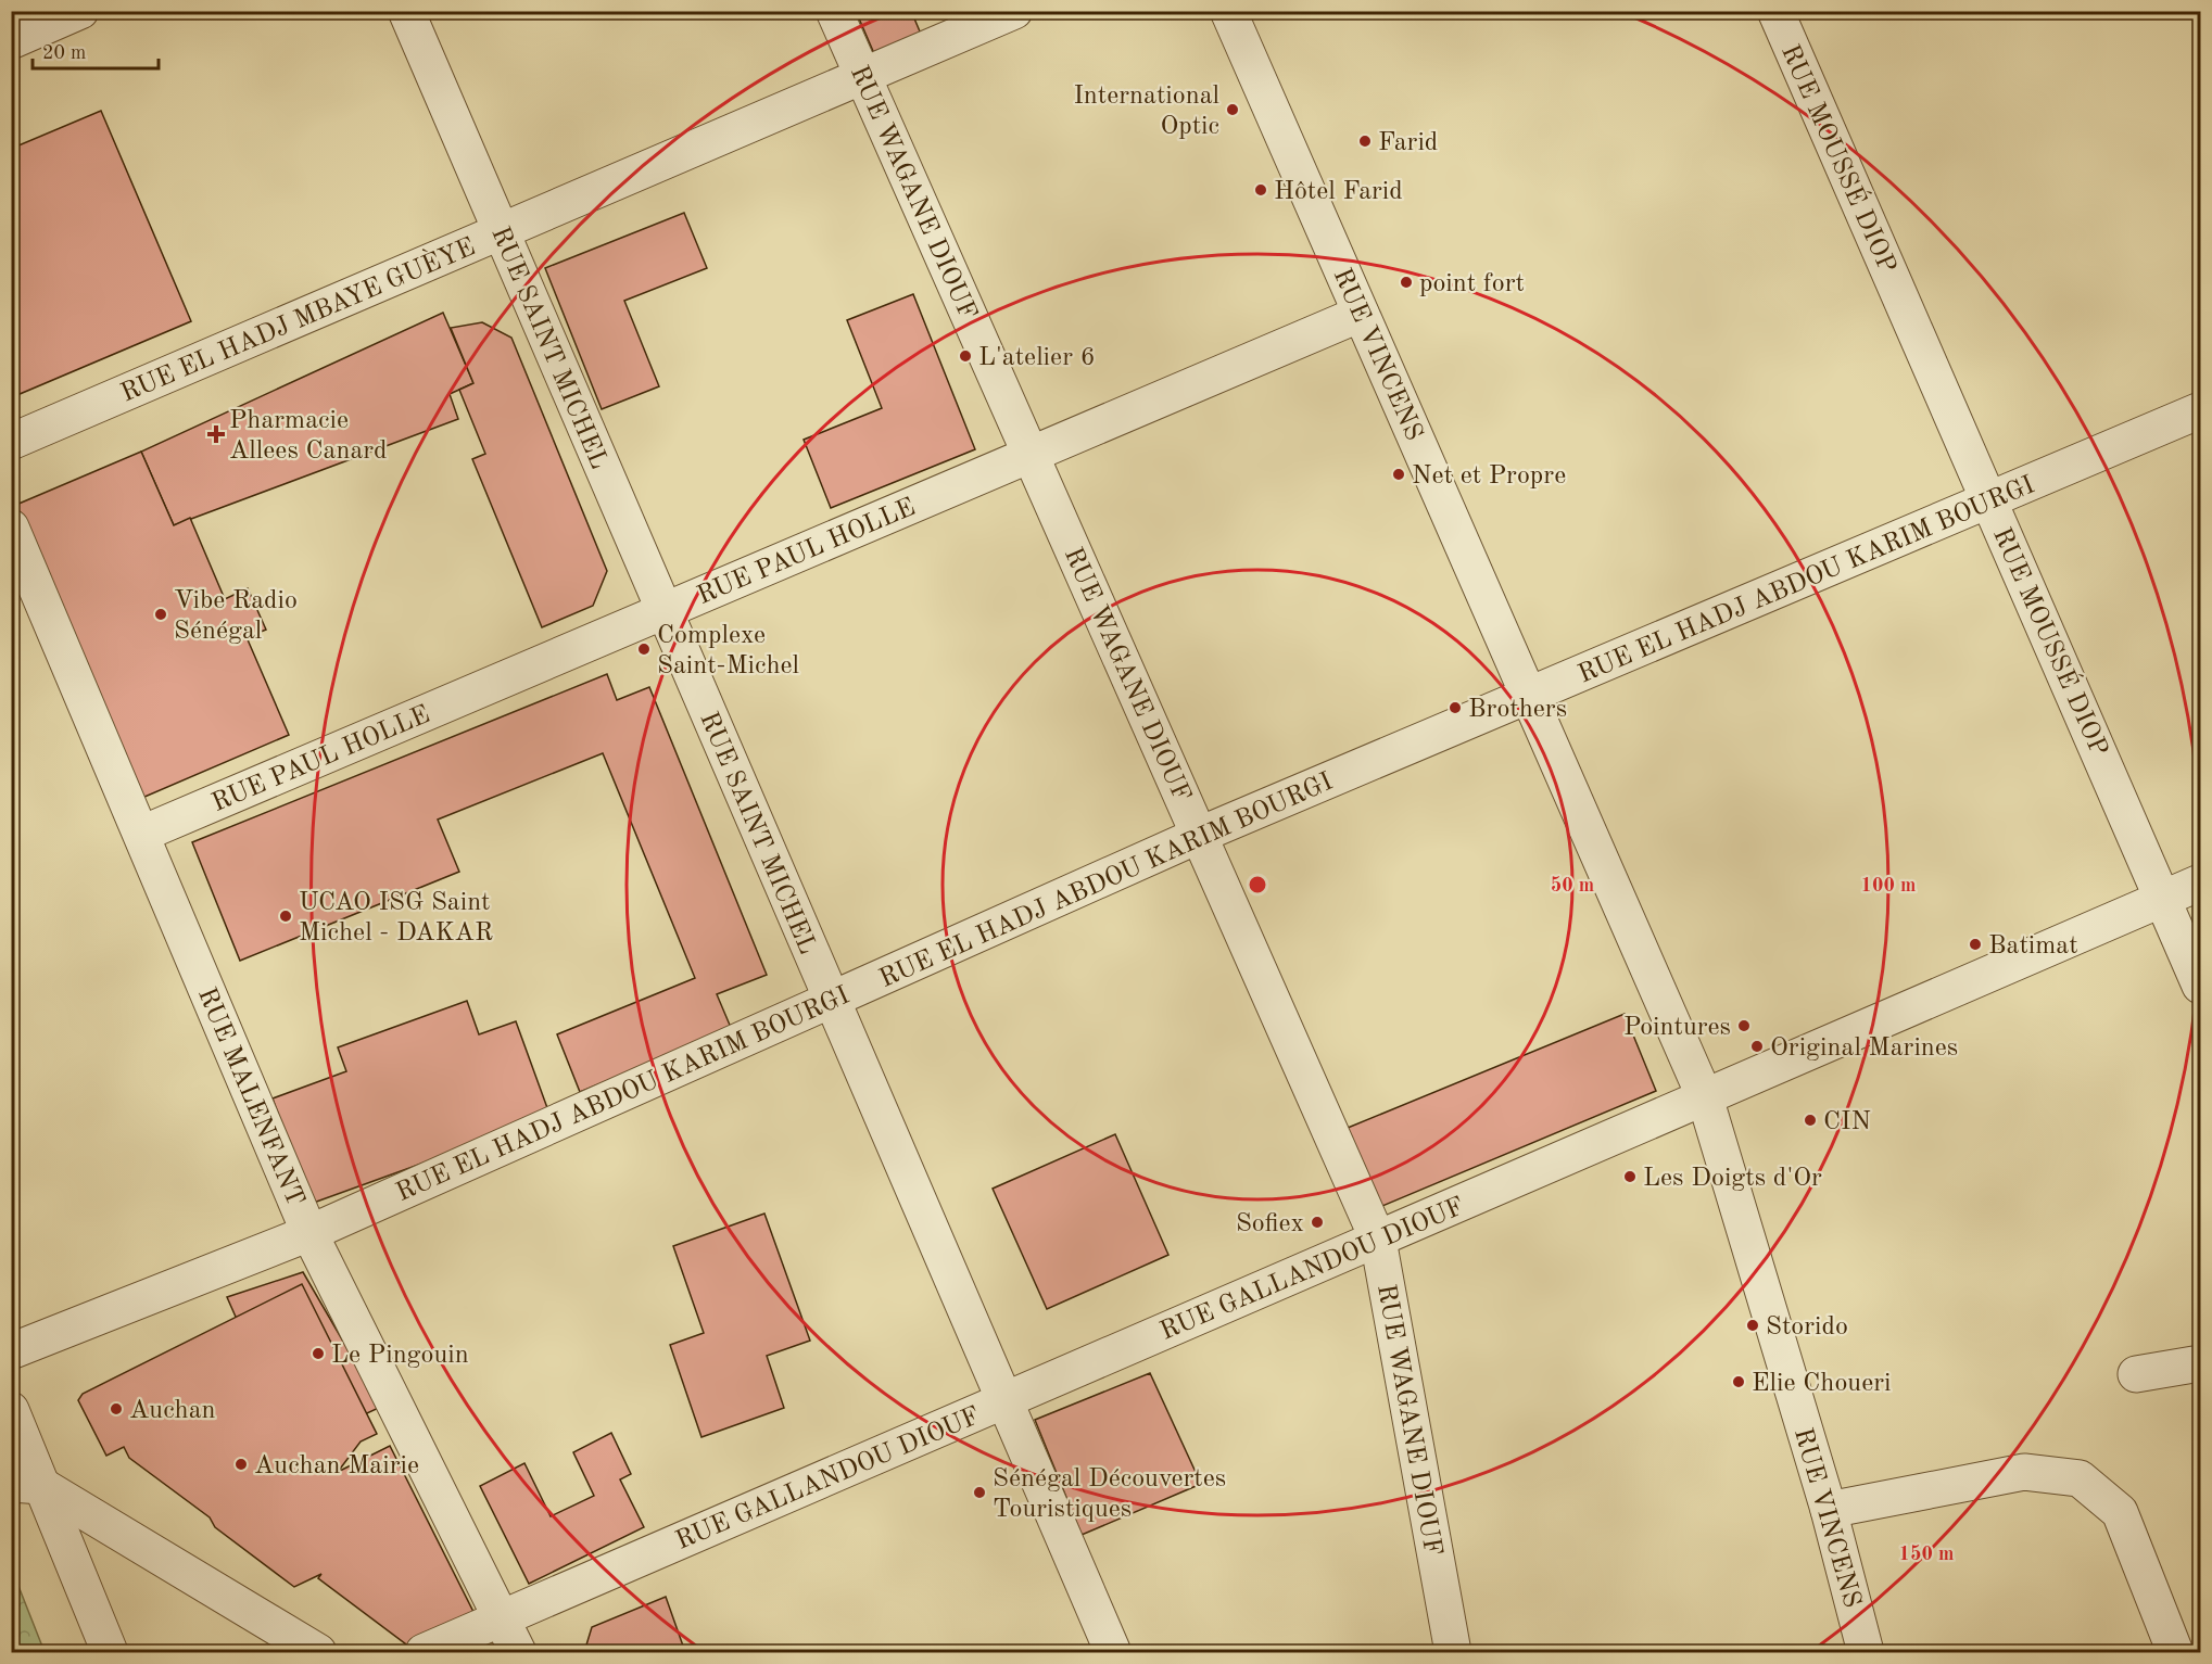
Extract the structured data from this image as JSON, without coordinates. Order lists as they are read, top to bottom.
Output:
{
  "streets": {
    "street": [
      "RUE MOUSSÉ DIOP",
      "RUE WAGANE DIOUF",
      "RUE EL HADJ MBAYE GUÈYE",
      "RUE SAINT MICHEL",
      "RUE VINCENS",
      "RUE PAUL HOLLE",
      "RUE EL HADJ ABDOU KARIM BOURGI",
      "RUE MALENFANT",
      "RUE GALLANDOU DIOUF"
    ]
  },
  "crossings": [
    ["RUE MOUSSÉ DIOP", "RUE EL HADJ ABDOU KARIM BOURGI"],
    ["RUE MOUSSÉ DIOP", "RUE GALLANDOU DIOUF"],
    ["RUE WAGANE DIOUF", "RUE EL HADJ MBAYE GUÈYE"],
    ["RUE WAGANE DIOUF", "RUE PAUL HOLLE"],
    ["RUE WAGANE DIOUF", "RUE EL HADJ ABDOU KARIM BOURGI"],
    ["RUE WAGANE DIOUF", "RUE GALLANDOU DIOUF"],
    ["RUE EL HADJ MBAYE GUÈYE", "RUE SAINT MICHEL"],
    ["RUE SAINT MICHEL", "RUE PAUL HOLLE"],
    ["RUE SAINT MICHEL", "RUE EL HADJ ABDOU KARIM BOURGI"],
    ["RUE SAINT MICHEL", "RUE GALLANDOU DIOUF"],
    ["RUE VINCENS", "RUE PAUL HOLLE"],
    ["RUE VINCENS", "RUE EL HADJ ABDOU KARIM BOURGI"],
    ["RUE VINCENS", "RUE GALLANDOU DIOUF"],
    ["RUE PAUL HOLLE", "RUE MALENFANT"],
    ["RUE EL HADJ ABDOU KARIM BOURGI", "RUE MALENFANT"],
    ["RUE MALENFANT", "RUE GALLANDOU DIOUF"]
  ],
  "places": {
    "other": [
      "International Optic",
      "Farid",
      "Hôtel Farid",
      "point fort",
      "L'atelier 6",
      "Net et Propre",
      "Vibe Radio Sénégal",
      "Complexe Saint-Michel",
      "Brothers",
      "UCAO ISG Saint Michel - DAKAR",
      "Batimat",
      "Pointures",
      "Original Marines",
      "CIN",
      "Les Doigts d'Or",
      "Sofiex",
      "Storido",
      "Le Pingouin",
      "Elie Choueri",
      "Auchan",
      "Auchan Mairie",
      "Sénégal Découvertes Touristiques"
    ],
    "health": ["Pharmacie Allees Canard"]
  },
  "scale_bar": "20 m",
  "rings": ["50 m", "100 m", "150 m"]
}
